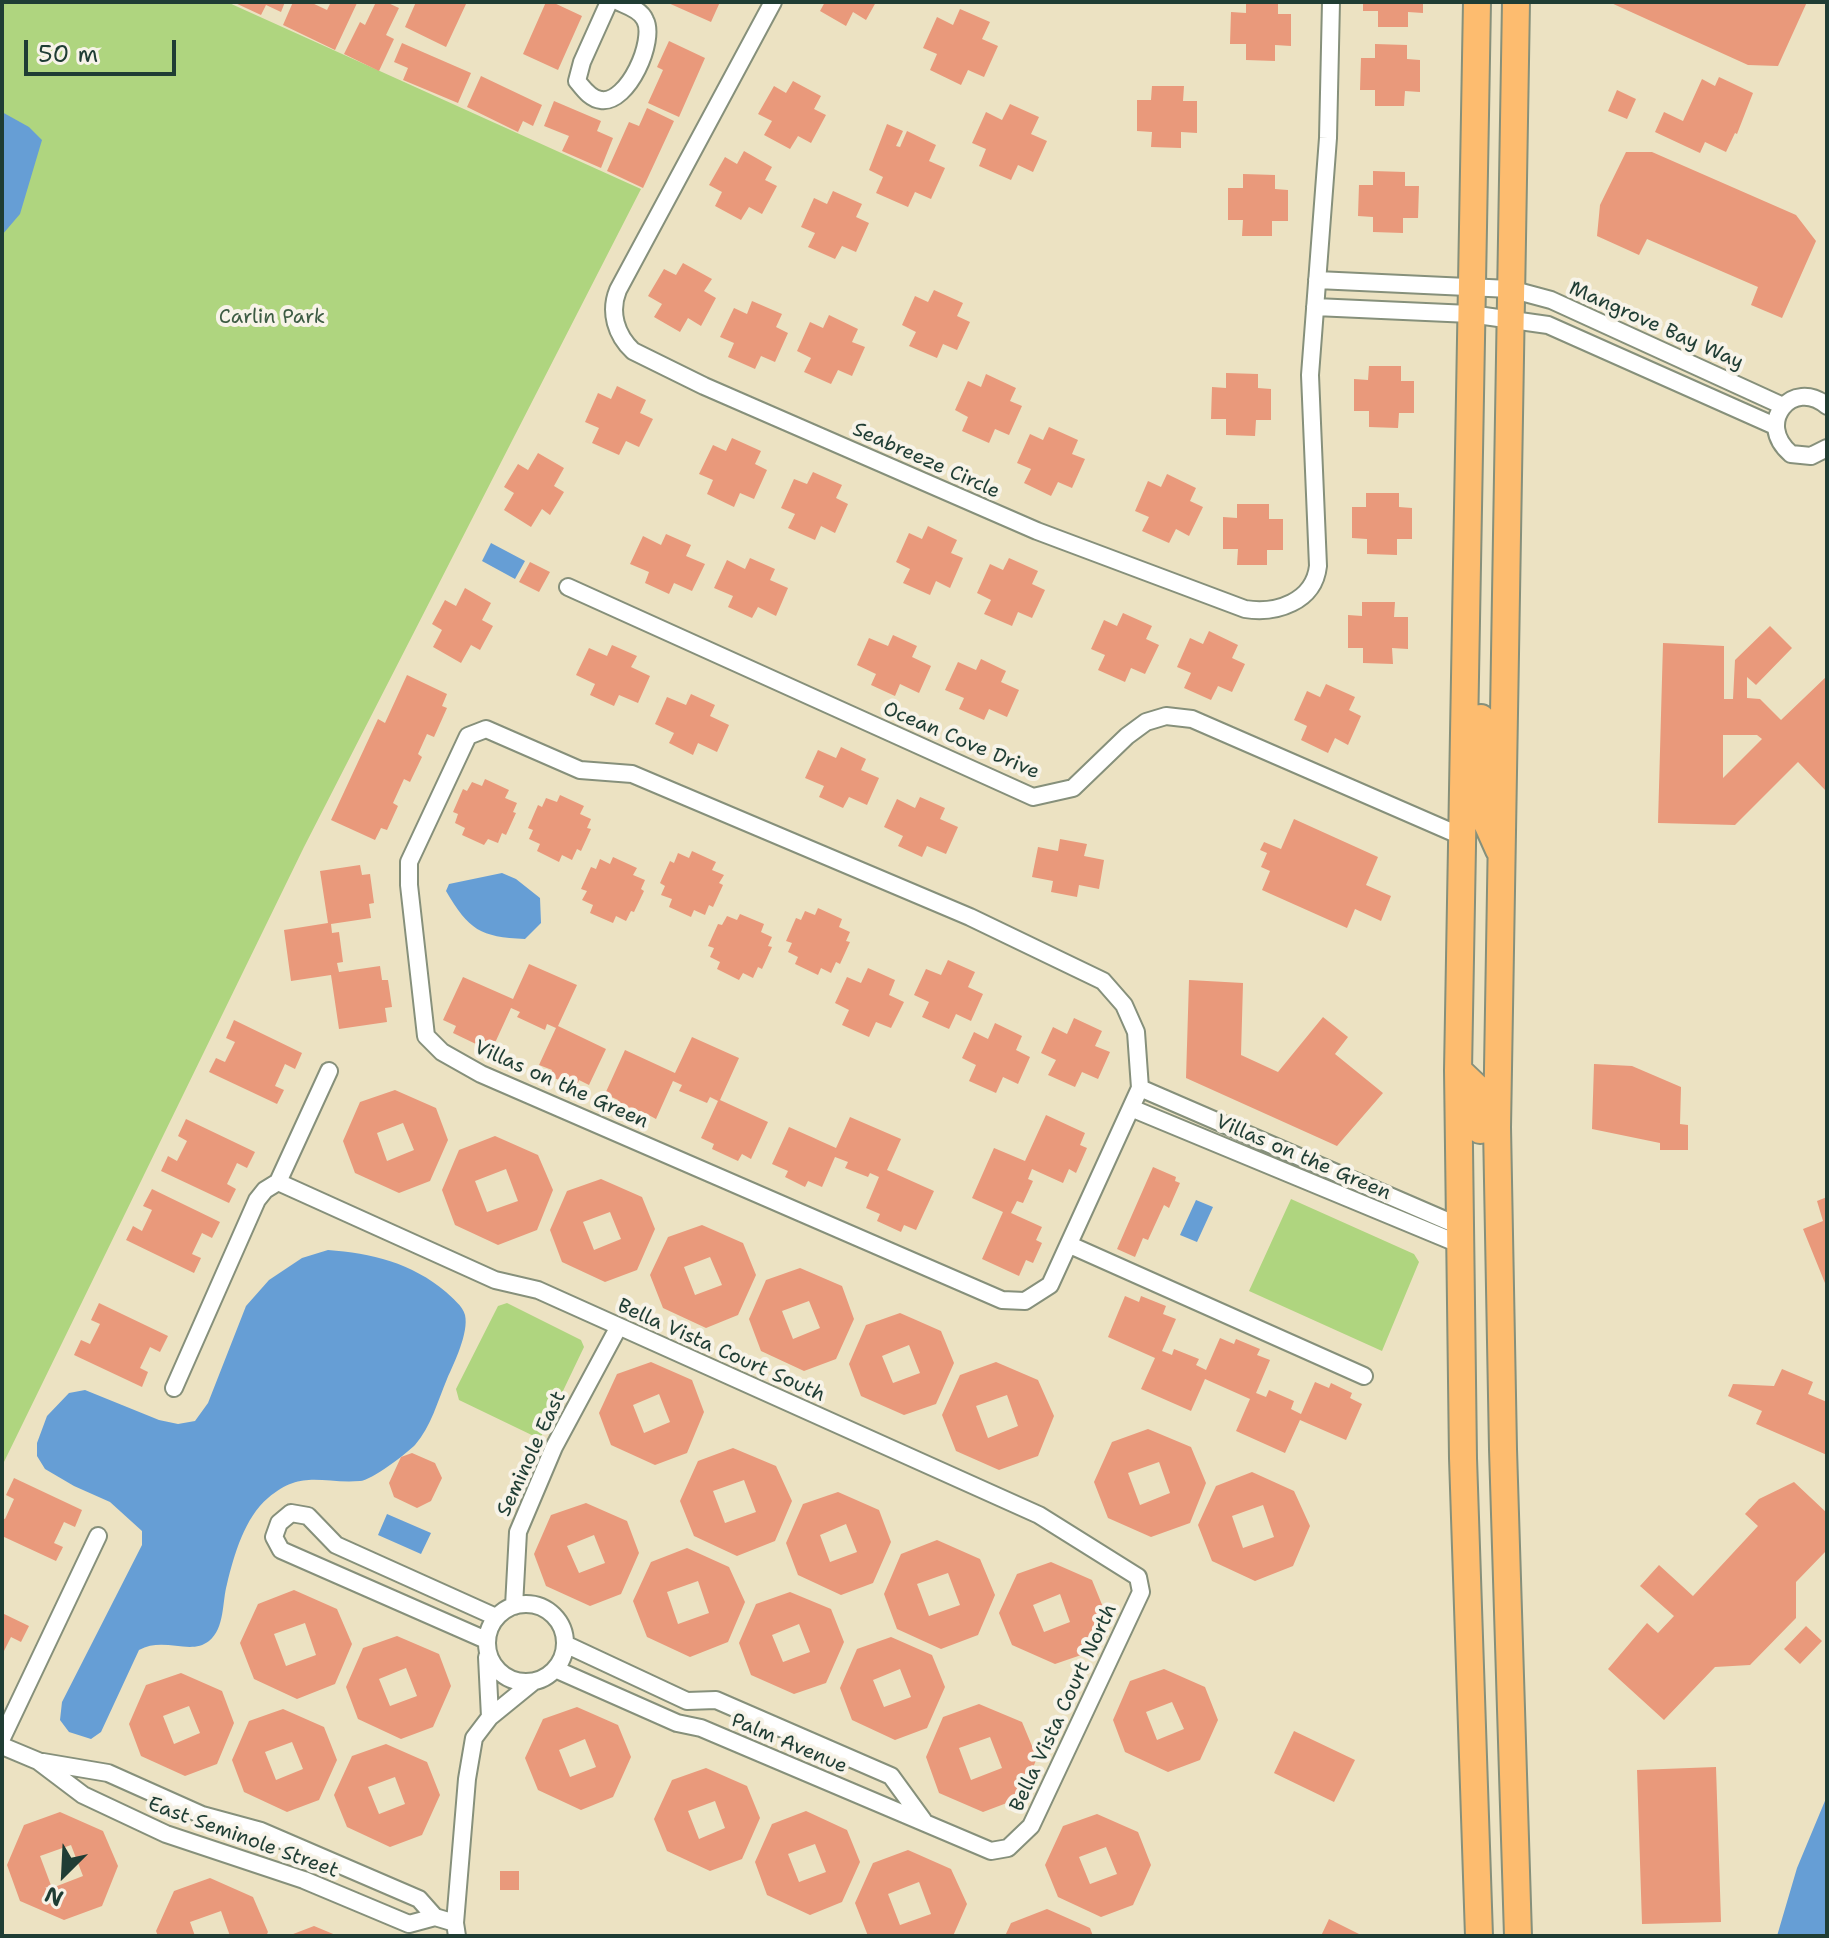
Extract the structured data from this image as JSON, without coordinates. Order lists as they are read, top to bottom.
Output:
{
  "streets": {
    "street": [
      "Mangrove Bay Way",
      "Seabreeze Circle",
      "Ocean Cove Drive",
      "Villas on the Green",
      "Bella Vista Court South",
      "Seminole East",
      "Bella Vista Court North",
      "Palm Avenue",
      "East Seminole Street"
    ]
  },
  "crossings": [
    ["Bella Vista Court South", "Seminole East"],
    ["Bella Vista Court South", "Bella Vista Court North"],
    ["Seminole East", "Palm Avenue"],
    ["Bella Vista Court North", "Palm Avenue"]
  ],
  "parks": ["Carlin Park"],
  "scale_bar": "50 m",
  "north": "bottom left"
}
